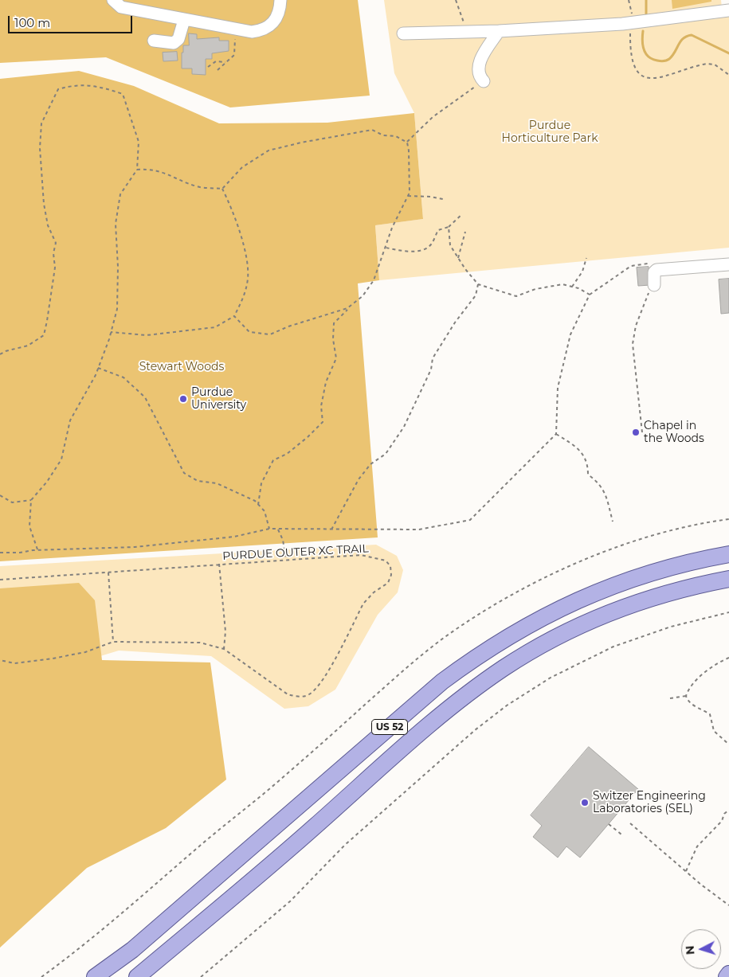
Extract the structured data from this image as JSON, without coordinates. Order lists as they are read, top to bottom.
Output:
{
  "streets": {
    "main road": ["US 52"],
    "path": ["PURDUE OUTER XC TRAIL"]
  },
  "parks": ["Purdue Horticulture Park", "Stewart Woods"],
  "places": ["Purdue University", "Chapel in the Woods", "Switzer Engineering Laboratories (SEL)"],
  "scale_bar": "100 m",
  "north": "left"
}
